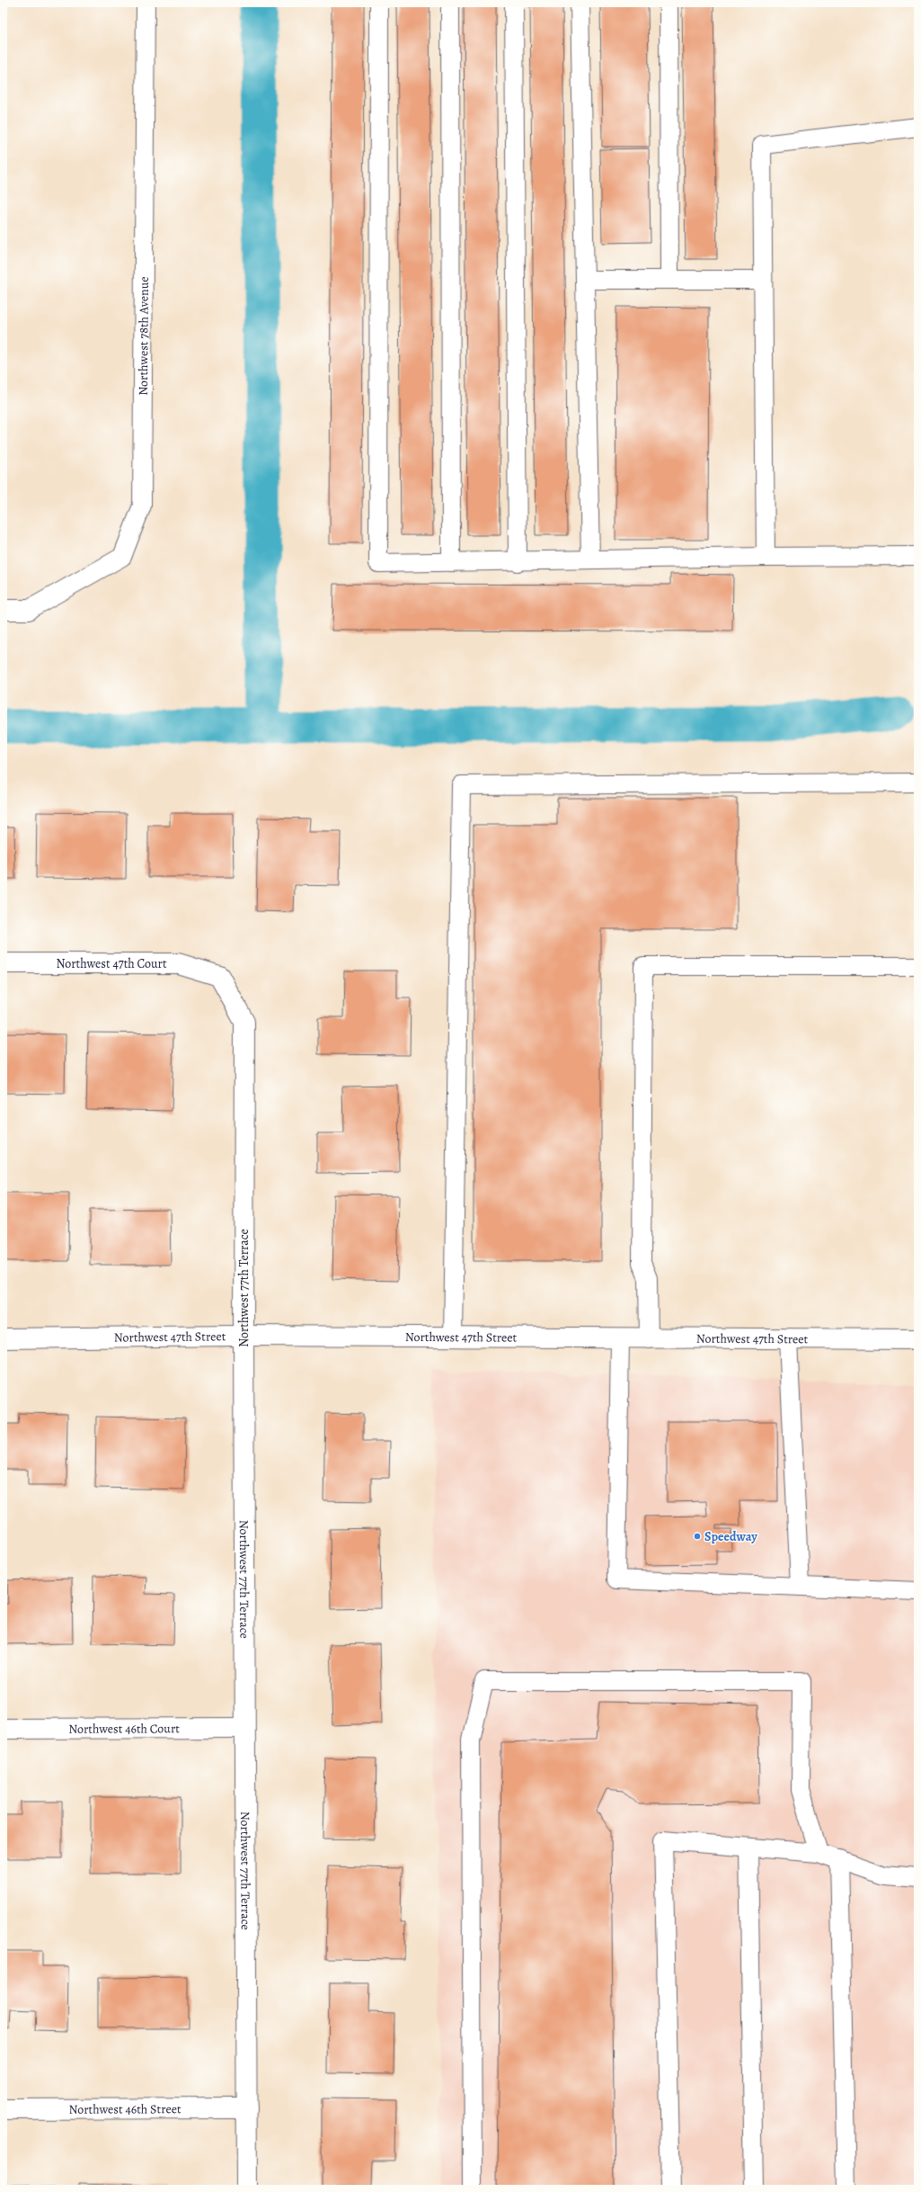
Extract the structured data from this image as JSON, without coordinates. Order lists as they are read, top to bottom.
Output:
{
  "streets": {
    "street": [
      "Northwest 47th Court",
      "Northwest 77th Terrace",
      "Northwest 47th Street",
      "Northwest 46th Court",
      "Northwest 46th Street"
    ],
    "lane": ["Northwest 78th Avenue"]
  },
  "crossings": [
    ["Northwest 47th Court", "Northwest 77th Terrace"],
    ["Northwest 77th Terrace", "Northwest 47th Street"],
    ["Northwest 77th Terrace", "Northwest 46th Court"],
    ["Northwest 77th Terrace", "Northwest 46th Street"]
  ],
  "places": ["Speedway"]
}
